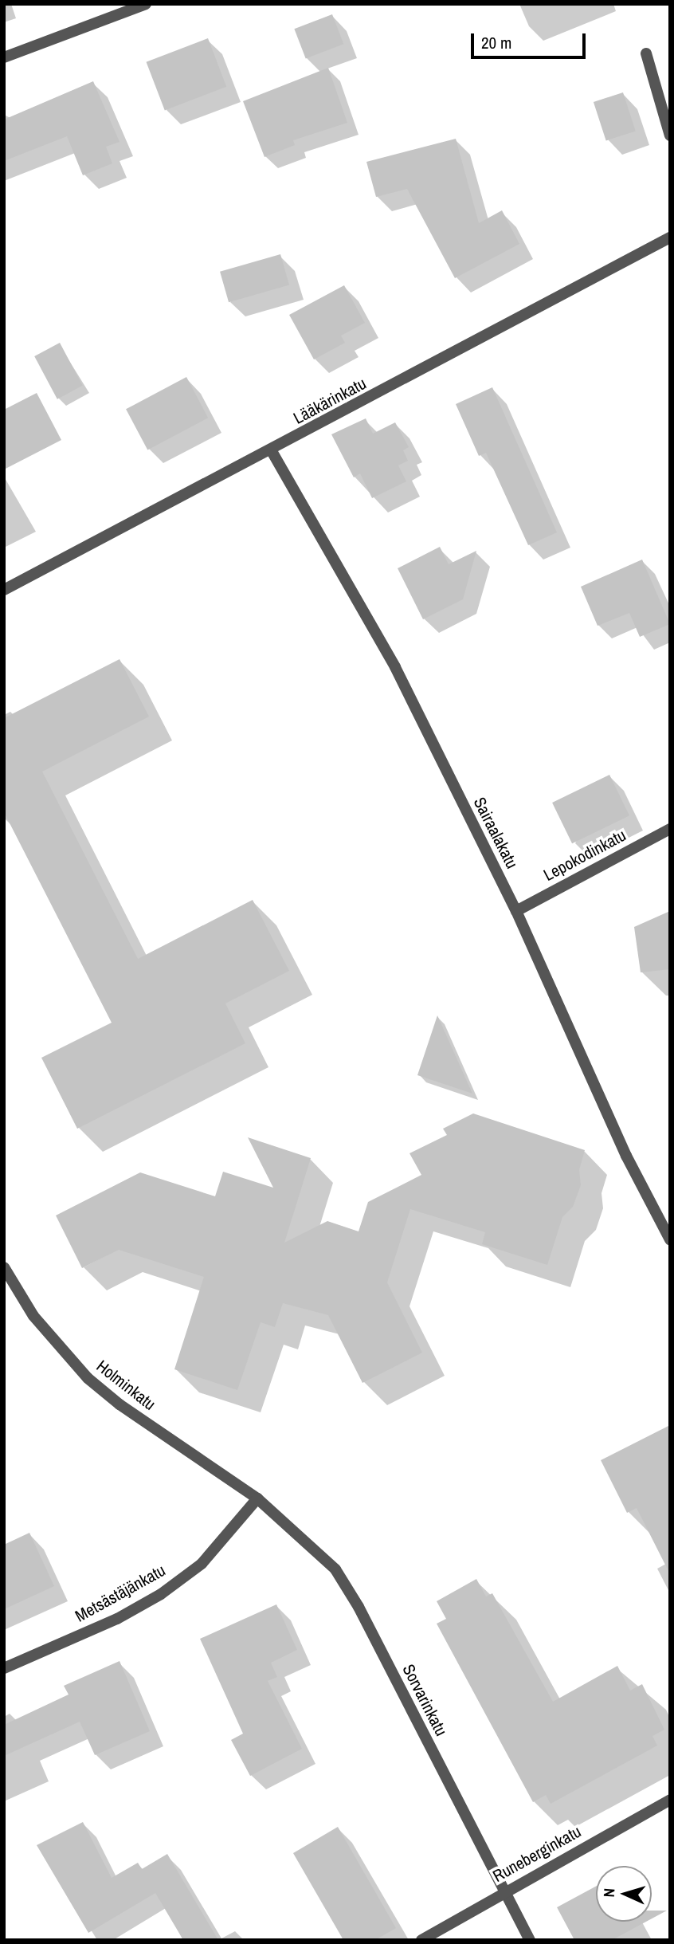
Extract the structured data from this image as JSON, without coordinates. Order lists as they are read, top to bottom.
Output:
{
  "streets": {
    "street": [
      "Lääkärinkatu",
      "Sairaalakatu",
      "Lepokodinkatu",
      "Holminkatu",
      "Metsästäjänkatu",
      "Sorvarinkatu",
      "Runeberginkatu"
    ]
  },
  "crossings": [
    ["Lääkärinkatu", "Sairaalakatu"],
    ["Sairaalakatu", "Lepokodinkatu"],
    ["Holminkatu", "Metsästäjänkatu"],
    ["Holminkatu", "Sorvarinkatu"],
    ["Metsästäjänkatu", "Sorvarinkatu"],
    ["Sorvarinkatu", "Runeberginkatu"]
  ],
  "scale_bar": "20 m",
  "north": "left"
}
